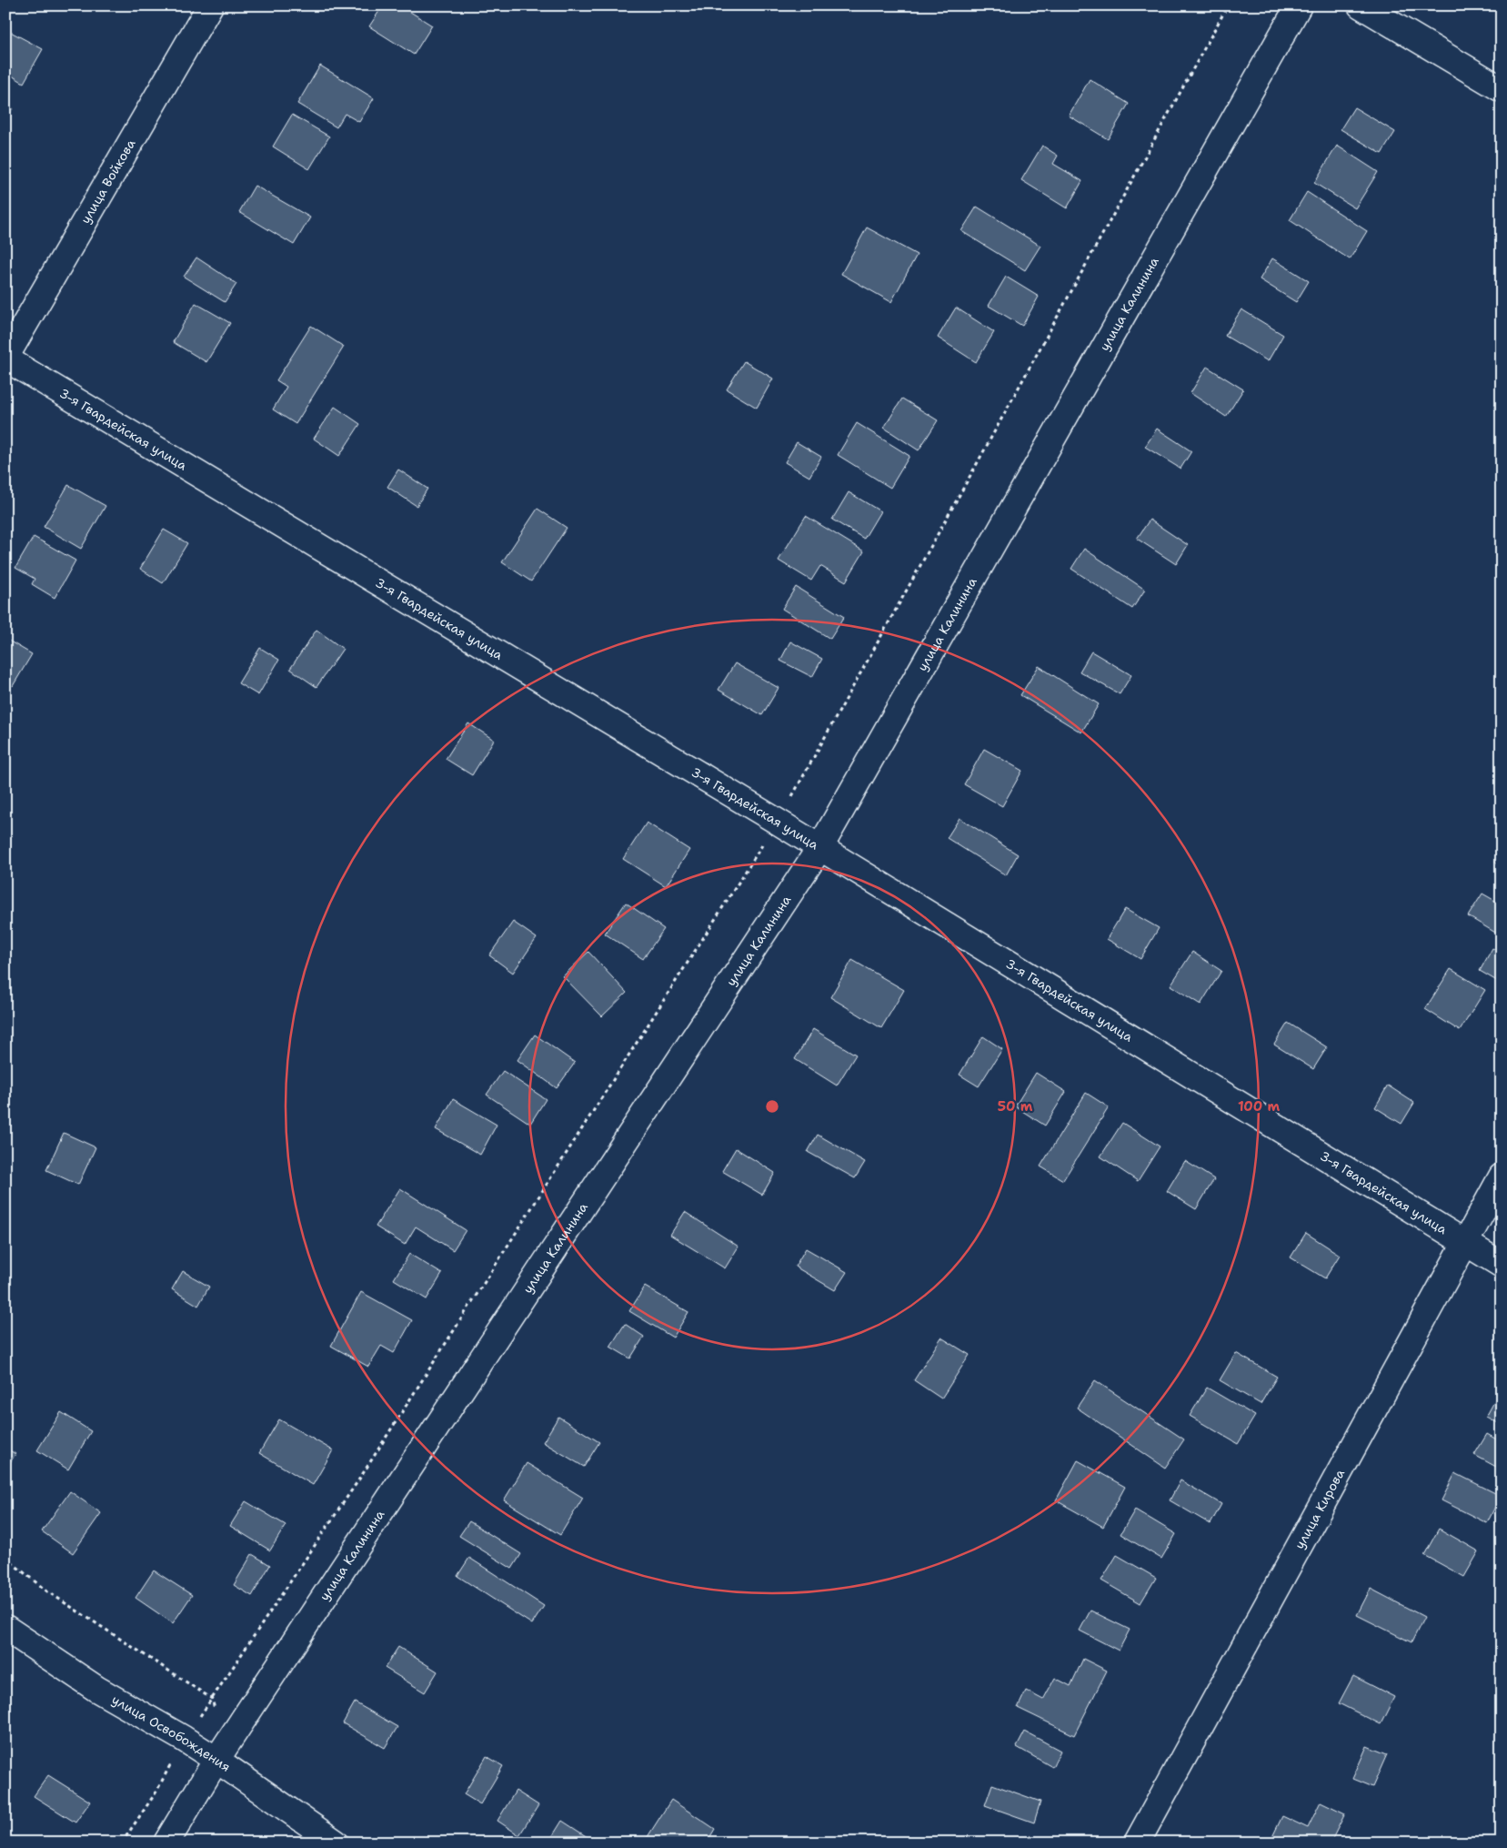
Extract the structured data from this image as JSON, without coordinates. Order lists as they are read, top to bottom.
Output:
{
  "streets": {
    "street": [
      "улица Войкова",
      "улица Калинина",
      "3-я Гвардейская улица",
      "улица Кирова",
      "улица Освобождения"
    ]
  },
  "crossings": [
    ["улица Войкова", "3-я Гвардейская улица"],
    ["улица Калинина", "3-я Гвардейская улица"],
    ["улица Калинина", "улица Освобождения"],
    ["3-я Гвардейская улица", "улица Кирова"]
  ],
  "rings": ["50 m", "100 m"]
}
